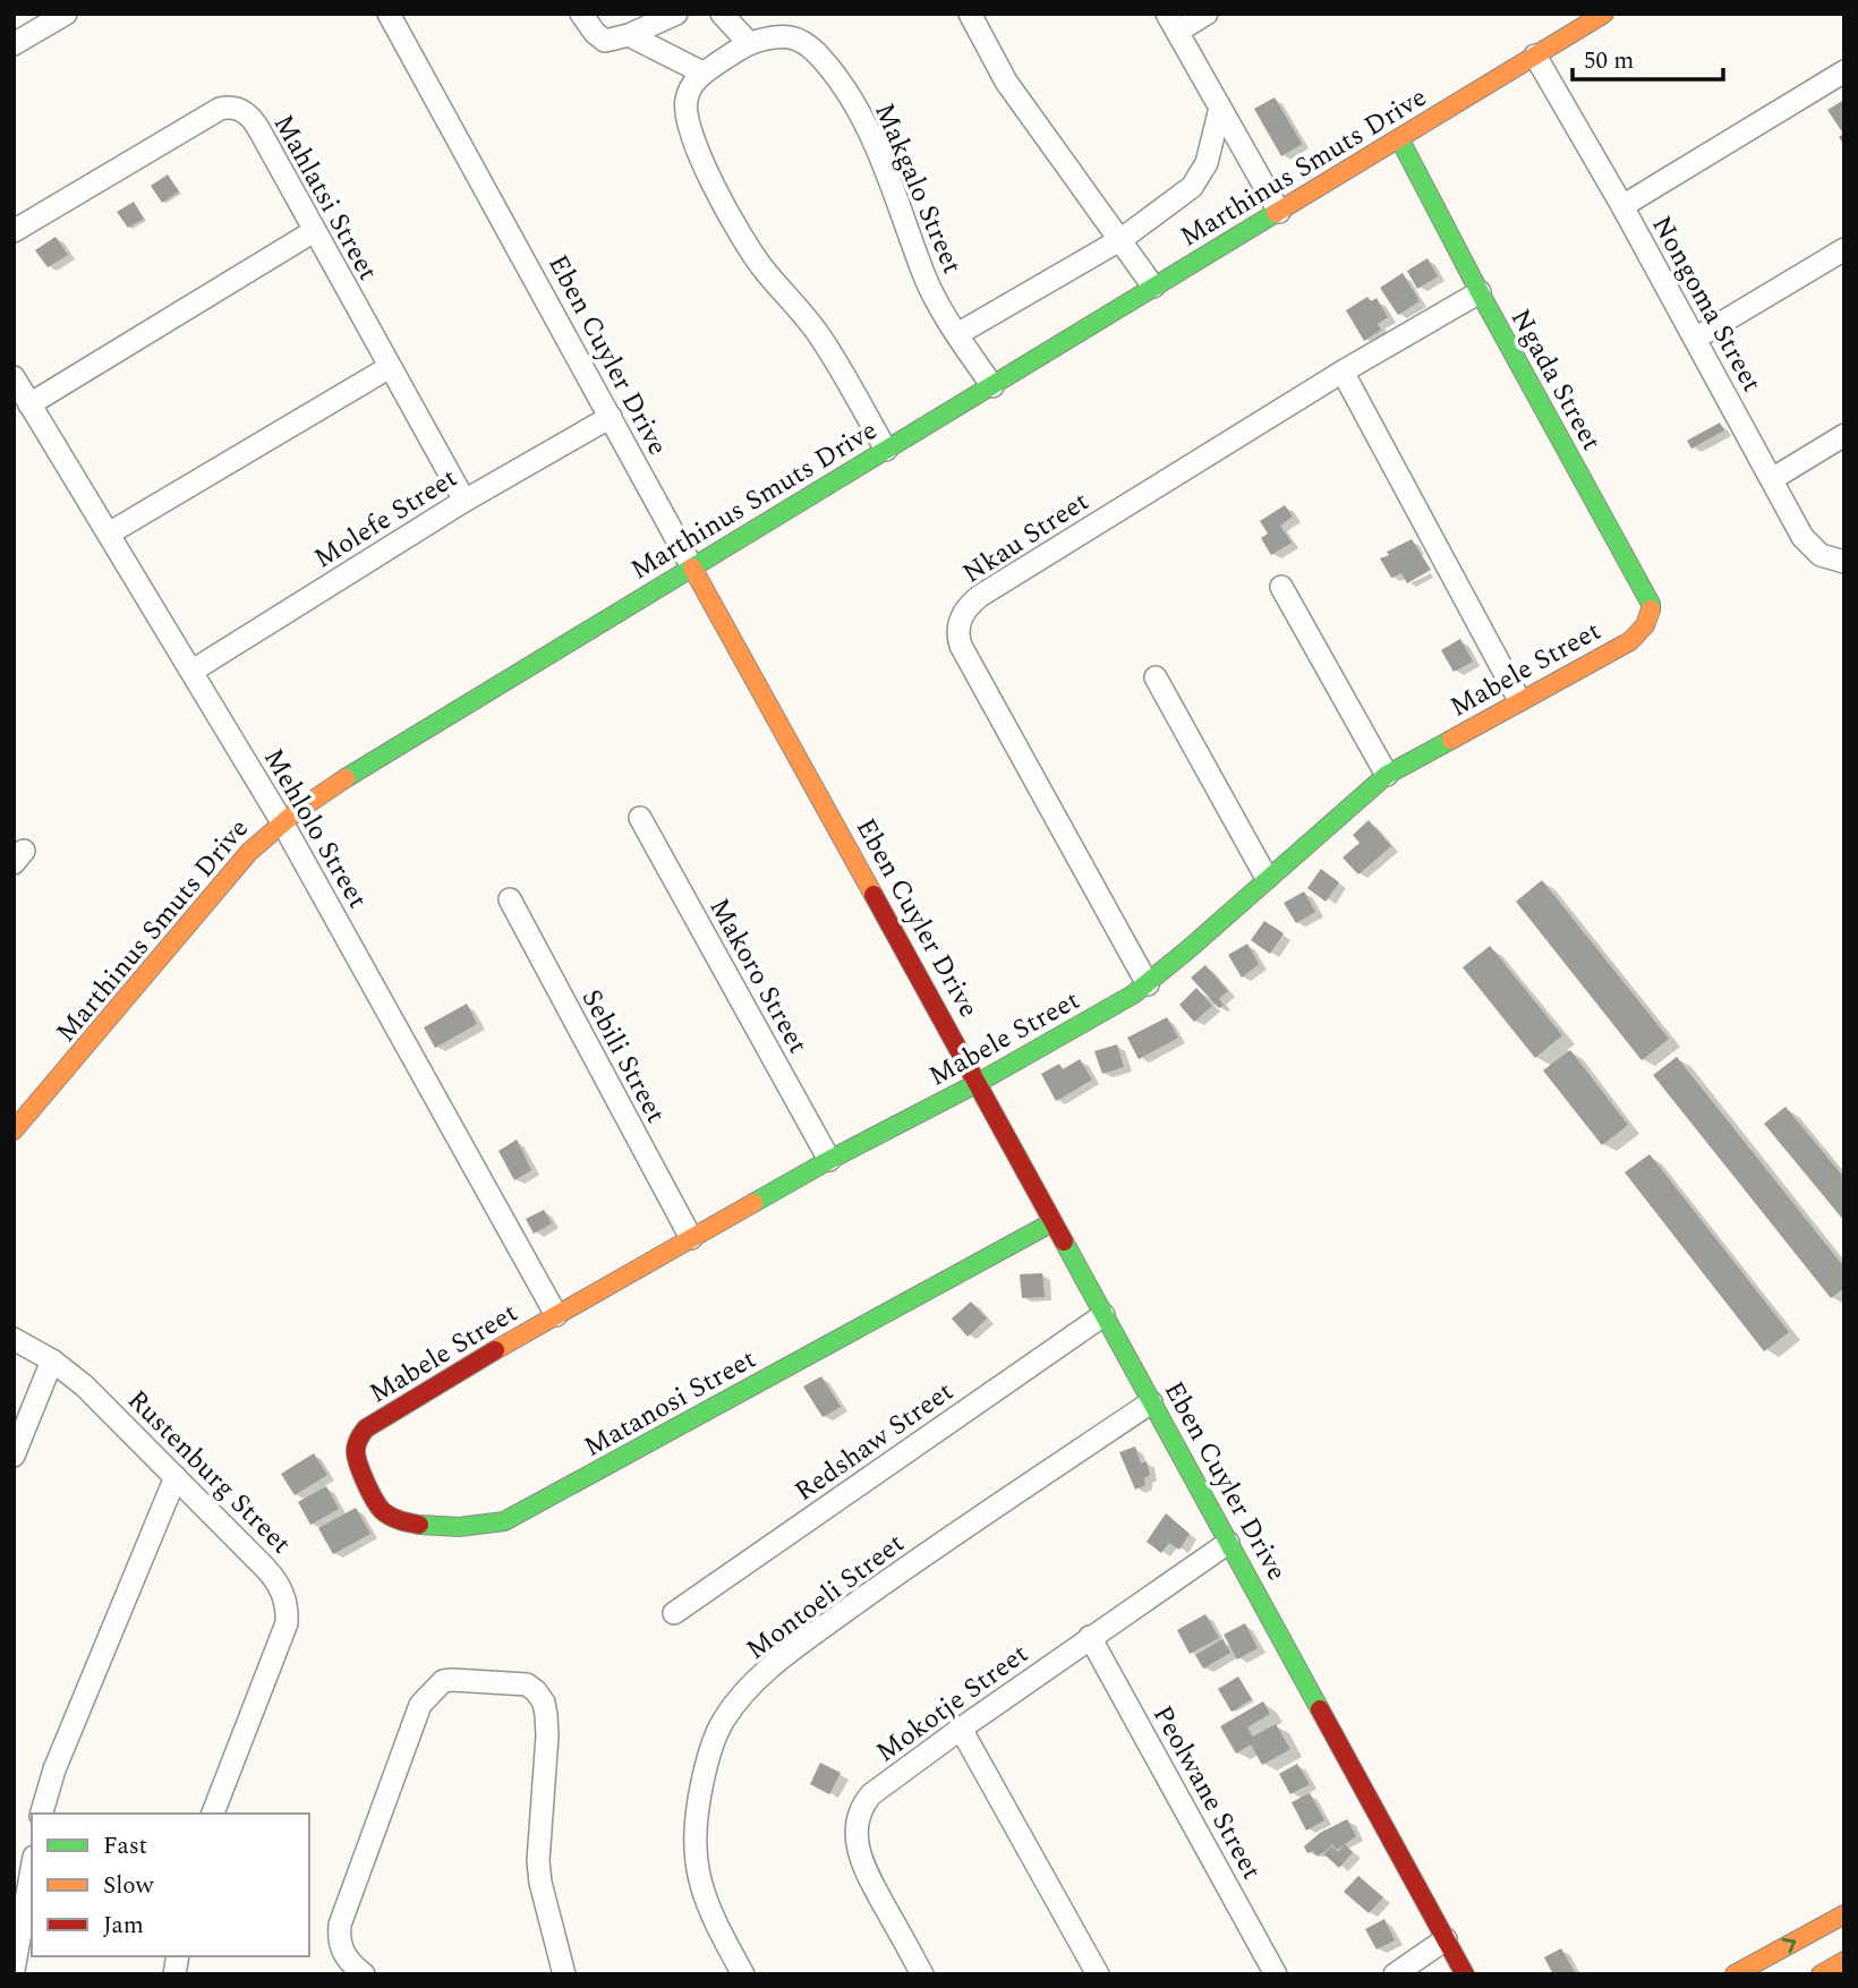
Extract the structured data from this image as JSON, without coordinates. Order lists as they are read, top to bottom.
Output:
{
  "streets": {
    "street": [
      "Marthinus Smuts Drive",
      "Makgalo Street",
      "Mahlatsi Street",
      "Nongoma Street",
      "Eben Cuyler Drive",
      "Ngada Street",
      "Molefe Street",
      "Nkau Street",
      "Mabele Street",
      "Mehlolo Street",
      "Makoro Street",
      "Sebili Street",
      "Matanosi Street",
      "Redshaw Street",
      "Rustenburg Street",
      "Montoeli Street",
      "Mokotje Street",
      "Peolwane Street"
    ]
  },
  "crossings": [
    ["Marthinus Smuts Drive", "Makgalo Street"],
    ["Marthinus Smuts Drive", "Nongoma Street"],
    ["Marthinus Smuts Drive", "Eben Cuyler Drive"],
    ["Marthinus Smuts Drive", "Ngada Street"],
    ["Marthinus Smuts Drive", "Mehlolo Street"],
    ["Mahlatsi Street", "Molefe Street"],
    ["Eben Cuyler Drive", "Molefe Street"],
    ["Eben Cuyler Drive", "Mabele Street"],
    ["Eben Cuyler Drive", "Matanosi Street"],
    ["Eben Cuyler Drive", "Redshaw Street"],
    ["Eben Cuyler Drive", "Montoeli Street"],
    ["Eben Cuyler Drive", "Mokotje Street"],
    ["Ngada Street", "Nkau Street"],
    ["Ngada Street", "Mabele Street"],
    ["Molefe Street", "Mehlolo Street"],
    ["Nkau Street", "Mabele Street"],
    ["Mabele Street", "Mehlolo Street"],
    ["Mabele Street", "Makoro Street"],
    ["Mabele Street", "Sebili Street"],
    ["Mabele Street", "Matanosi Street"],
    ["Mokotje Street", "Peolwane Street"]
  ],
  "legend": ["Fast", "Slow", "Jam"],
  "scale_bar": "50 m"
}
